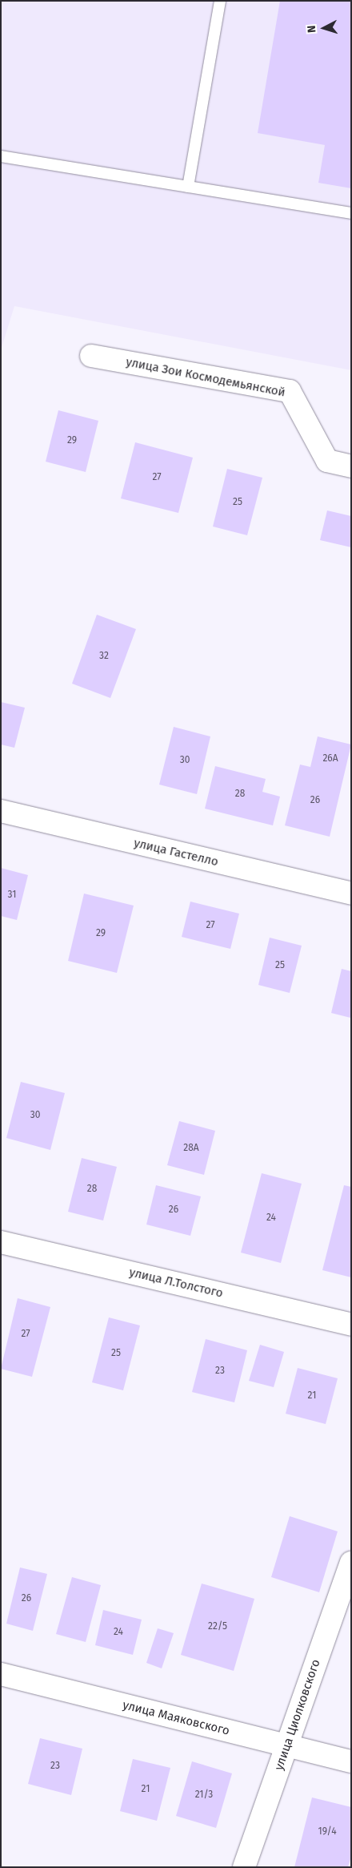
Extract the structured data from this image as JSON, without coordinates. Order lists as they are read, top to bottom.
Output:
{
  "streets": {
    "street": [
      "улица Зои Космодемьянской",
      "улица Гастелло",
      "улица Л.Толстого",
      "улица Циолковского",
      "улица Маяковского"
    ]
  },
  "crossings": [
    ["улица Циолковского", "улица Маяковского"]
  ],
  "house_numbers": [
    "29",
    "27",
    "25",
    "32",
    "26А",
    "30",
    "28",
    "26",
    "31",
    "27",
    "29",
    "25",
    "30",
    "28А",
    "28",
    "26",
    "24",
    "27",
    "25",
    "23",
    "21",
    "26",
    "22/5",
    "24",
    "23",
    "21",
    "21/3",
    "19/4"
  ],
  "north": "left"
}
